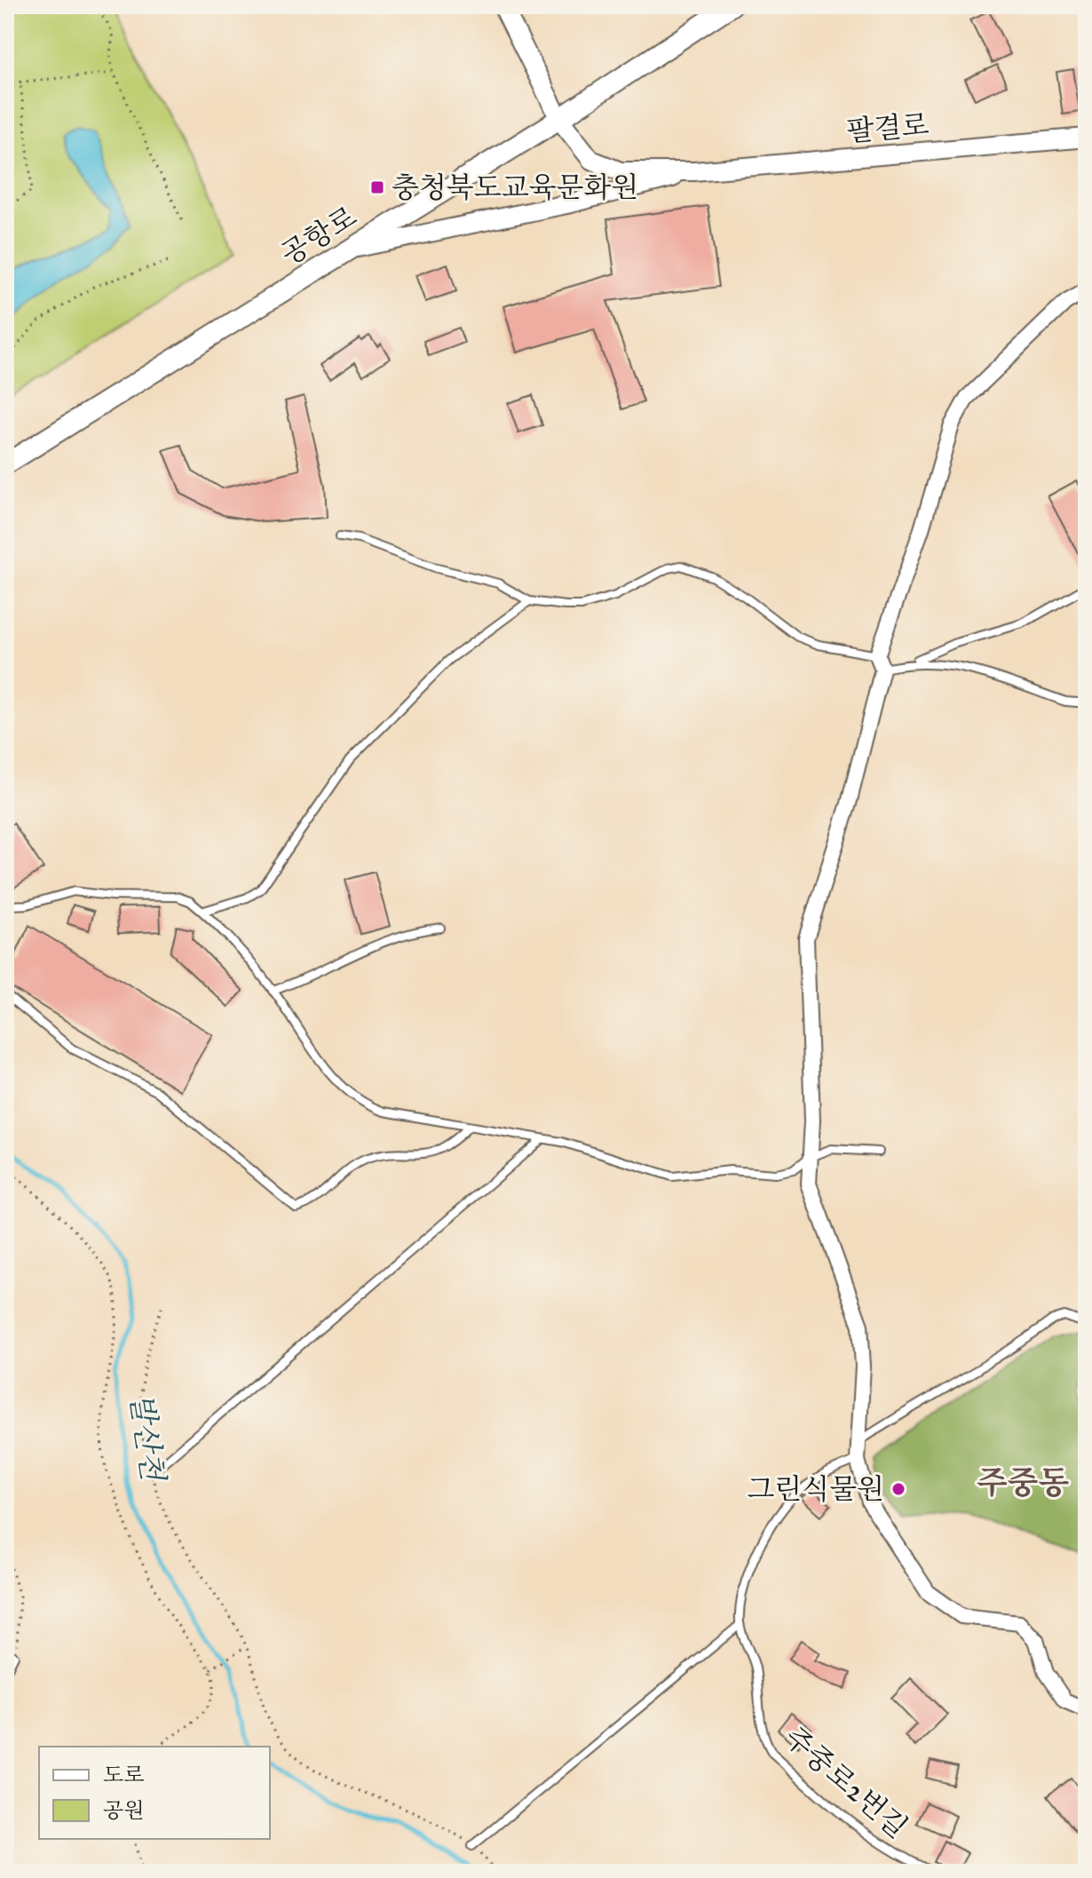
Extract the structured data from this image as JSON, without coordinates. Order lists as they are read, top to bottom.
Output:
{
  "streets": {
    "main road": ["공항로"],
    "street": ["팔결로"],
    "lane": ["주중로2번길"]
  },
  "districts": ["주중동"],
  "water": ["발산천"],
  "places": {
    "transit": ["충청북도교육문화원"],
    "other": ["그린식물원"]
  },
  "legend": ["도로", "공원"]
}
